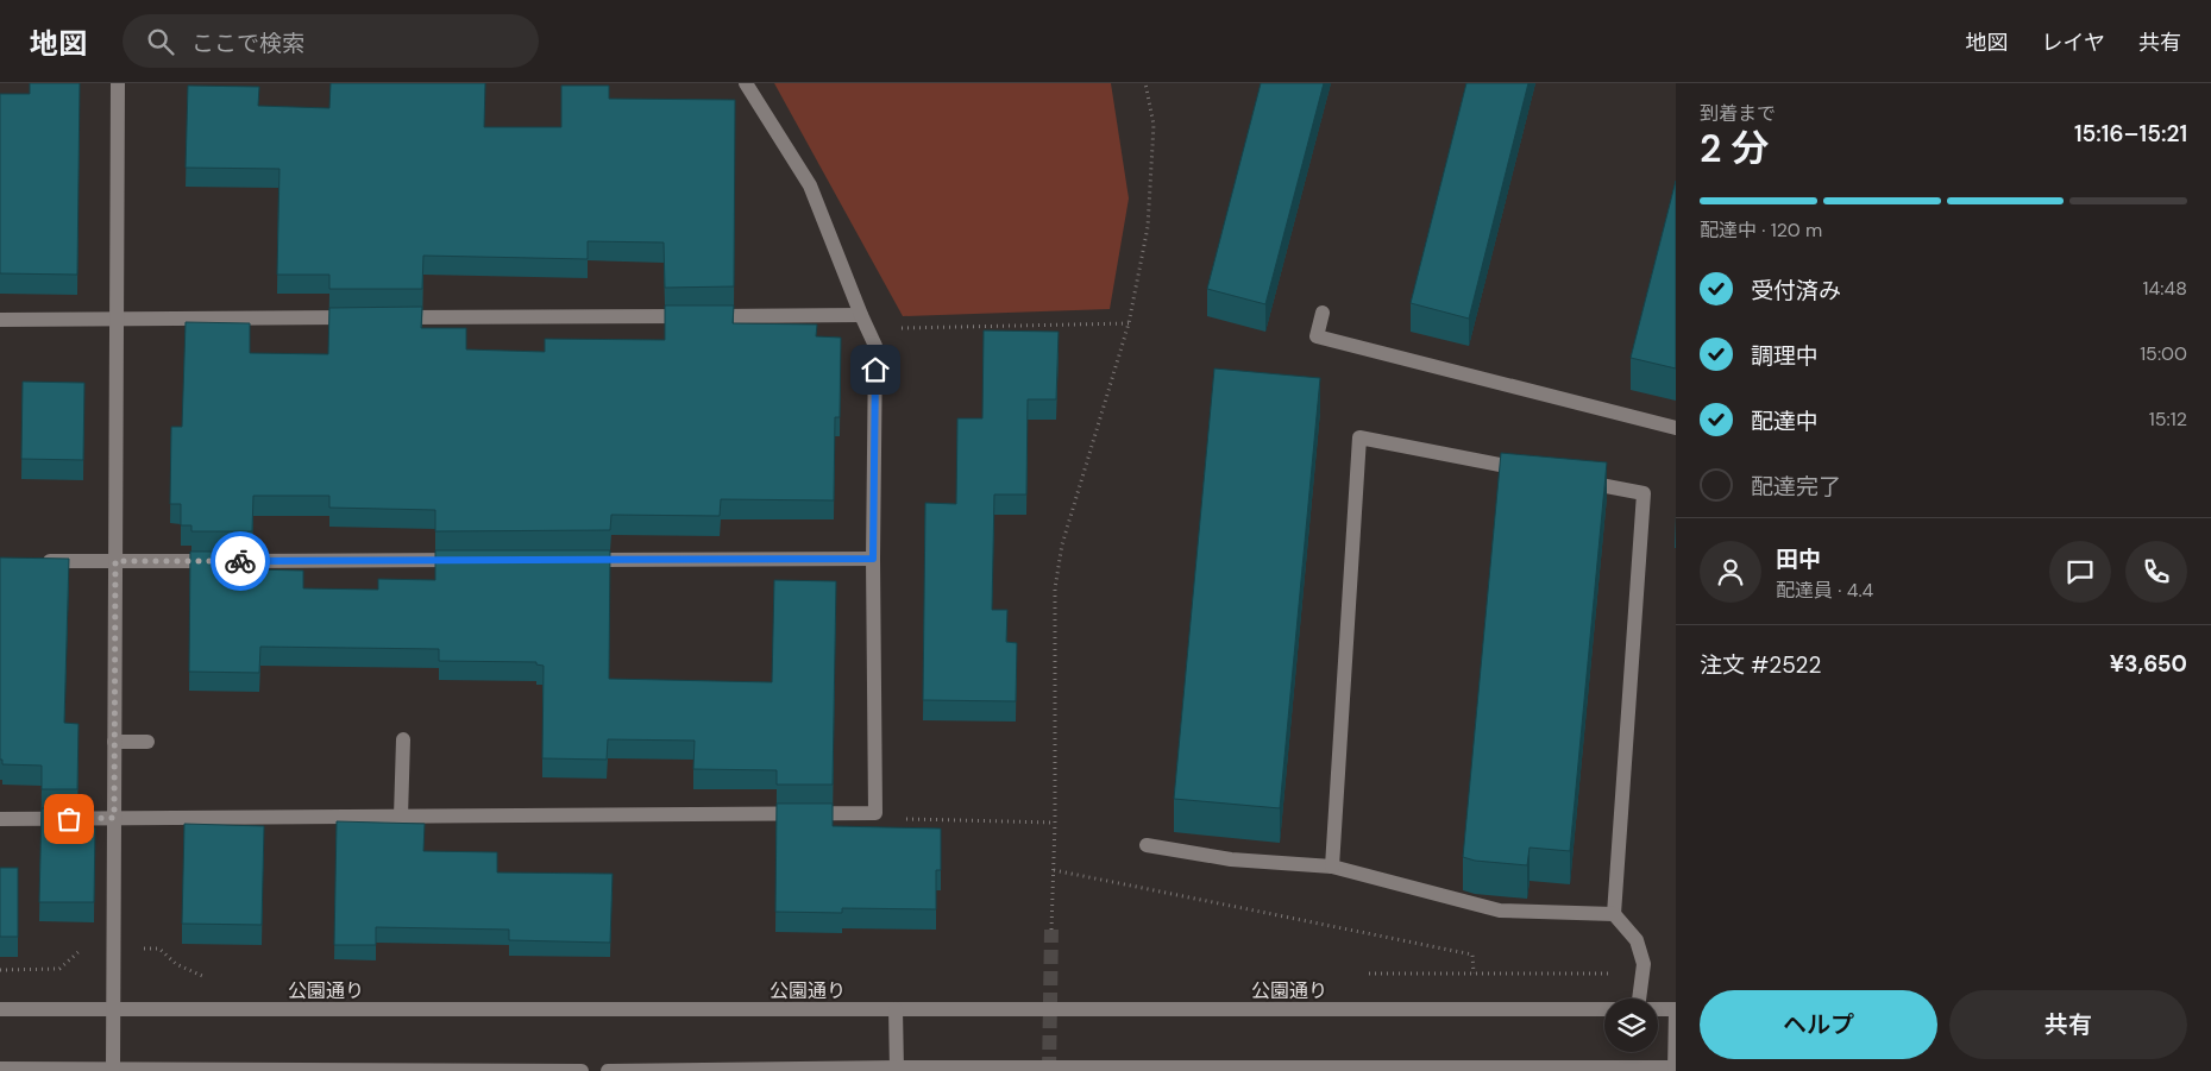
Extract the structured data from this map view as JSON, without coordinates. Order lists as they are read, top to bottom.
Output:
{
  "streets": {
    "street": ["公園通り"]
  },
  "page": {
    "header": "地図",
    "search": "ここで検索",
    "nav": ["地図", "レイヤ", "共有"],
    "heading": ["2 分", "到着まで", "15:16–15:21"],
    "panel": [
      "田中",
      "配達員 · 4.4",
      "注文 #2522",
      "¥3,650"
    ],
    "bar": "配達中 · 120 m",
    "list": [
      ["受付済み", "14:48"],
      ["調理中", "15:00"],
      ["配達中", "15:12"],
      "配達完了"
    ],
    "buttons": ["ヘルプ", "共有"]
  }
}
